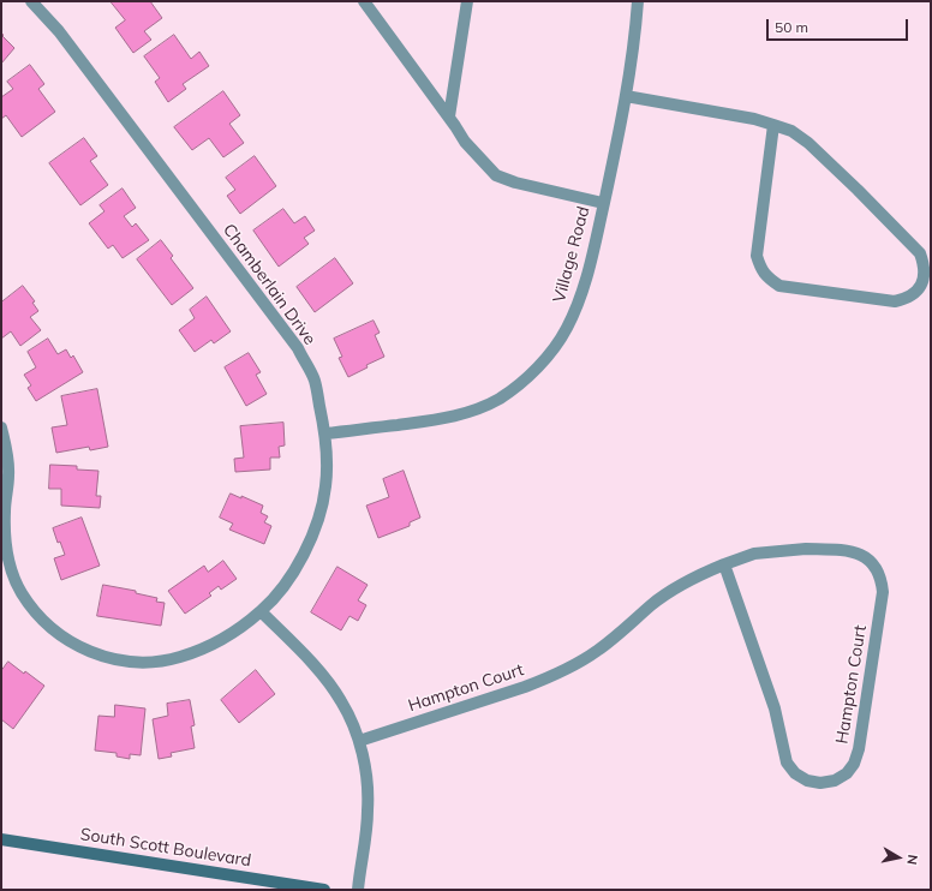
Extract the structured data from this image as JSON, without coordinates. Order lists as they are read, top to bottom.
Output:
{
  "streets": {
    "main road": ["South Scott Boulevard"],
    "street": ["Village Road", "Chamberlain Drive", "Hampton Court"]
  },
  "crossings": [
    ["Village Road", "Chamberlain Drive"]
  ],
  "scale_bar": "50 m",
  "north": "right"
}
